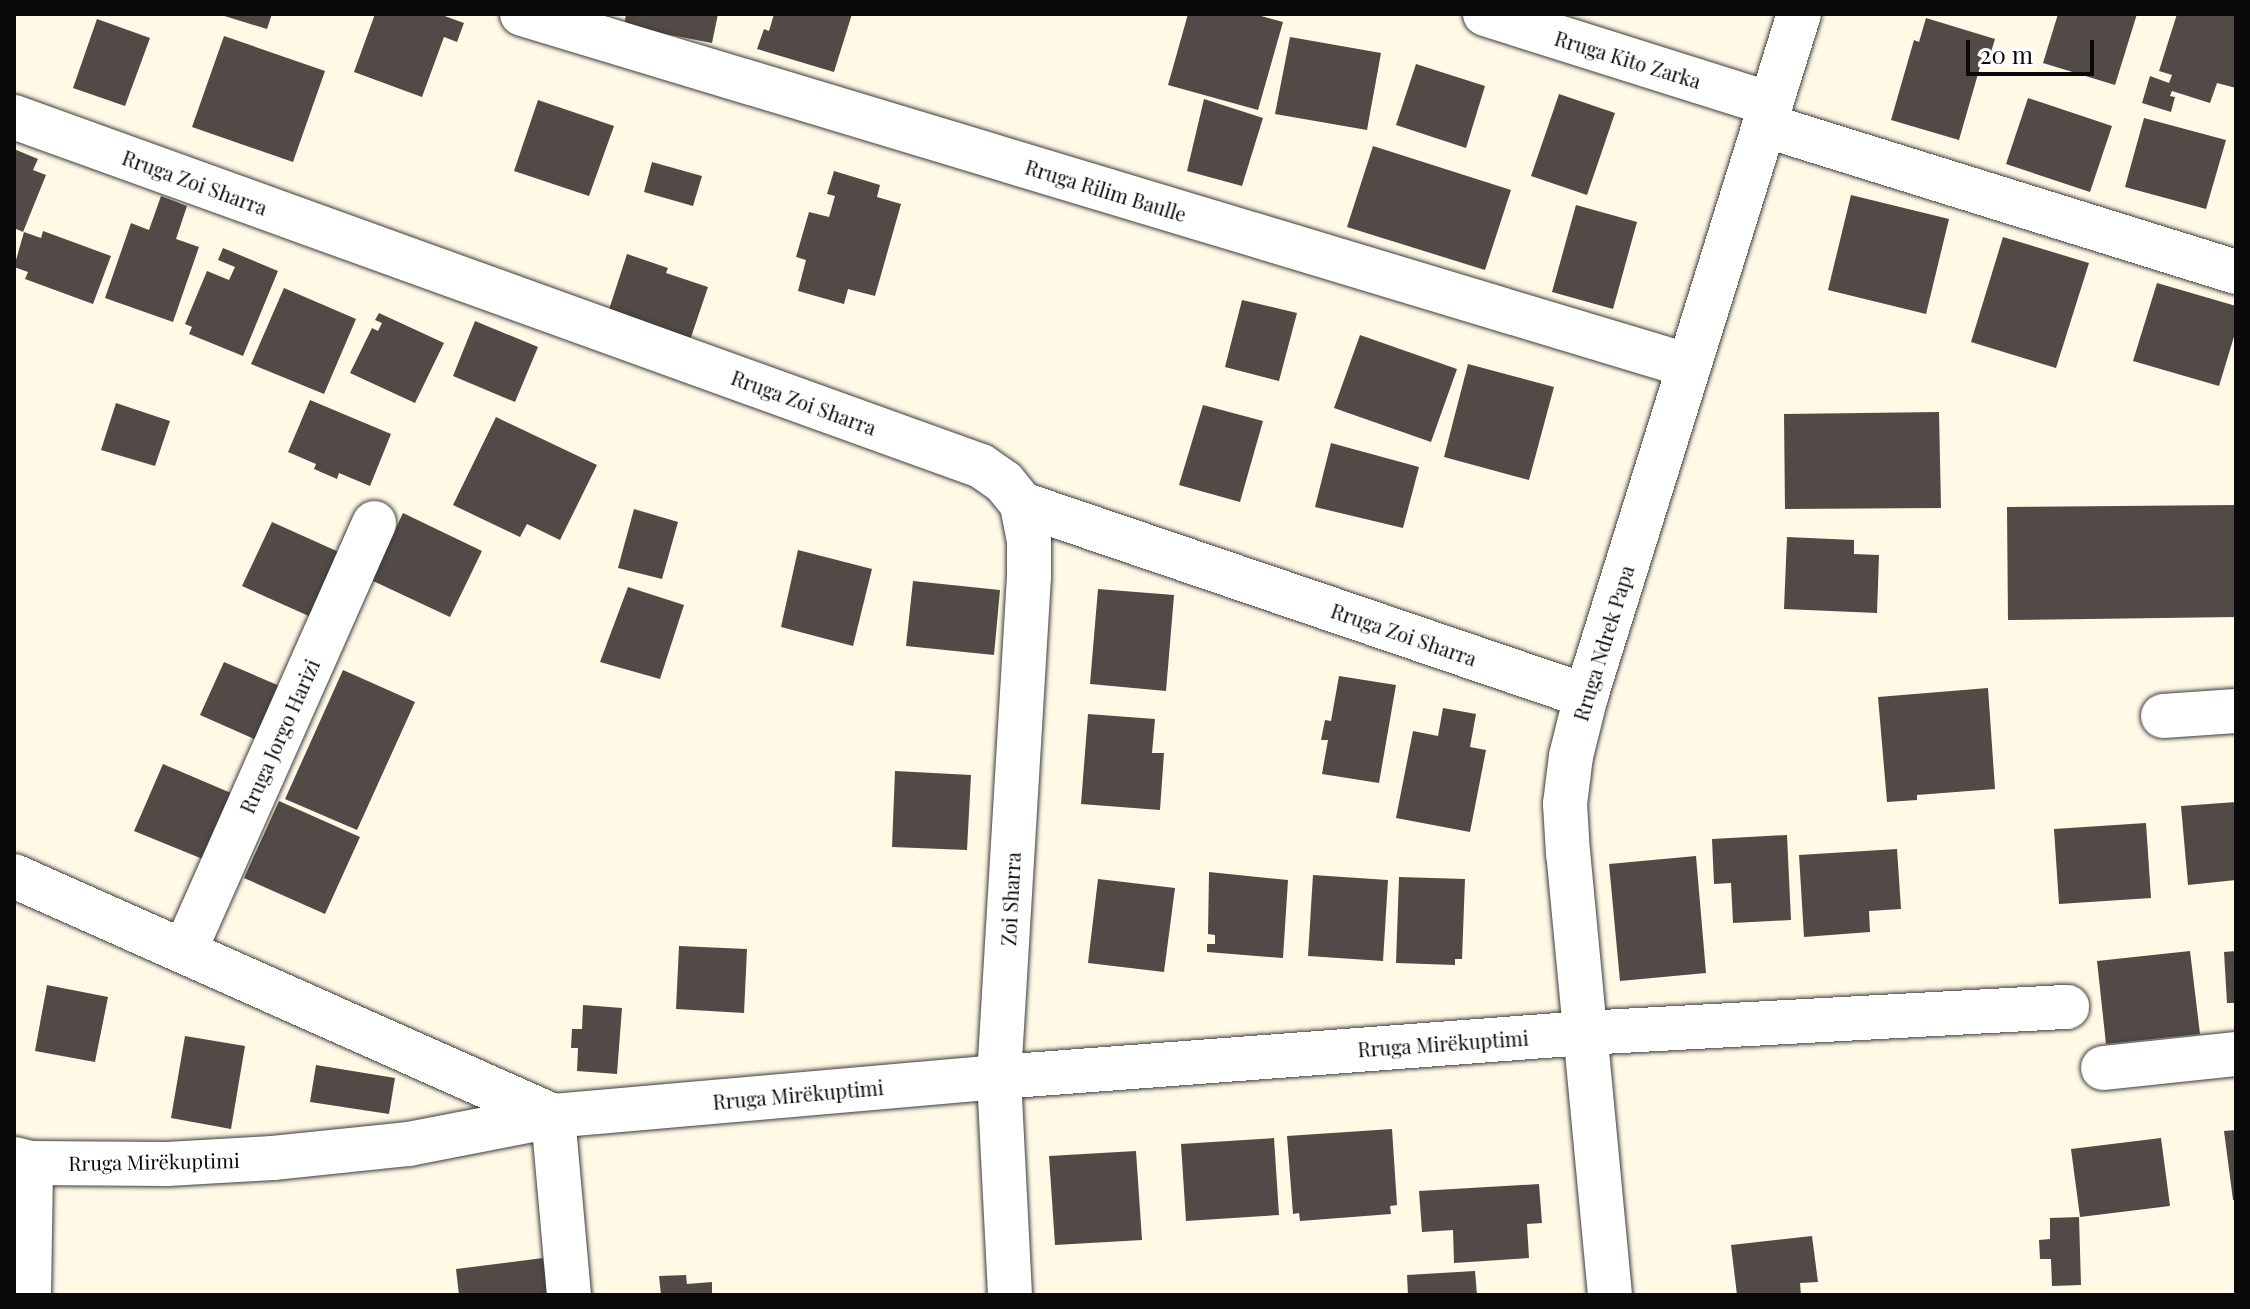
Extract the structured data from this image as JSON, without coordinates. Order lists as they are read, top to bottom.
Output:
{
  "streets": {
    "street": [
      "Rruga Kito Zarka",
      "Rruga Zoi Sharra",
      "Rruga Rilim Baulle",
      "Rruga Ndrek Papa",
      "Rruga Jorgo Harizi",
      "Zoi Sharra",
      "Rruga Mirëkuptimi"
    ]
  },
  "crossings": [
    ["Rruga Kito Zarka", "Rruga Ndrek Papa"],
    ["Rruga Zoi Sharra", "Rruga Ndrek Papa"],
    ["Rruga Zoi Sharra", "Zoi Sharra"],
    ["Rruga Rilim Baulle", "Rruga Ndrek Papa"],
    ["Rruga Ndrek Papa", "Rruga Mirëkuptimi"],
    ["Zoi Sharra", "Rruga Mirëkuptimi"]
  ],
  "scale_bar": "20 m"
}
